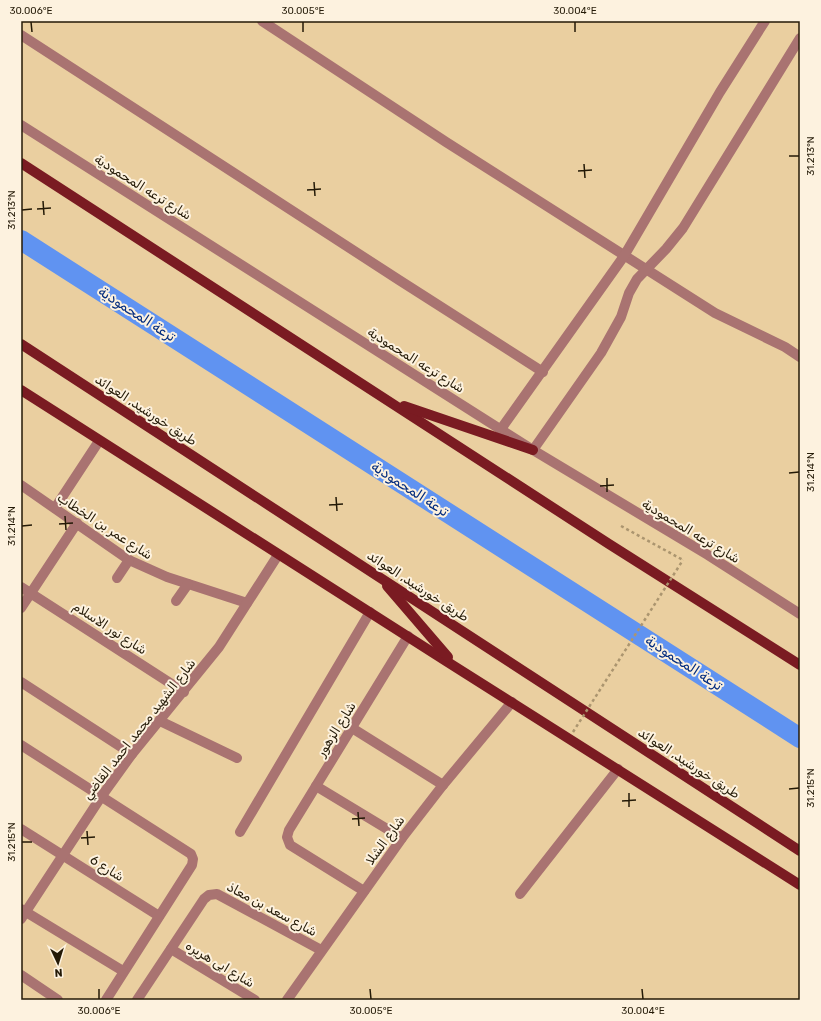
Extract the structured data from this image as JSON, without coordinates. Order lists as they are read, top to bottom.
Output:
{
  "streets": {
    "main road": ["طريق خورشيد, العوائد"],
    "street": [
      "شارع ترعه المحمودية",
      "شارع عمر بن الخطاب",
      "شارع نور الاسلام",
      "شارع الشهيد محمد احمد القاضي",
      "شارع الزهور",
      "شارع الشلا",
      "شارع 6",
      "شارع سعد بن معاذ",
      "شارع ابى هريره"
    ]
  },
  "crossings": [
    ["شارع عمر بن الخطاب", "شارع الشهيد محمد احمد القاضي"],
    ["شارع نور الاسلام", "شارع الشهيد محمد احمد القاضي"],
    ["شارع الشهيد محمد احمد القاضي", "شارع 6"],
    ["شارع الزهور", "شارع الشلا"],
    ["شارع الشلا", "شارع سعد بن معاذ"],
    ["شارع سعد بن معاذ", "شارع ابى هريره"]
  ],
  "water": ["ترعة المحمودية"],
  "north": "bottom",
  "coordinates": [
    "30.006°E",
    "30.005°E",
    "30.004°E",
    "31.213°N",
    "31.214°N",
    "31.215°N"
  ]
}
